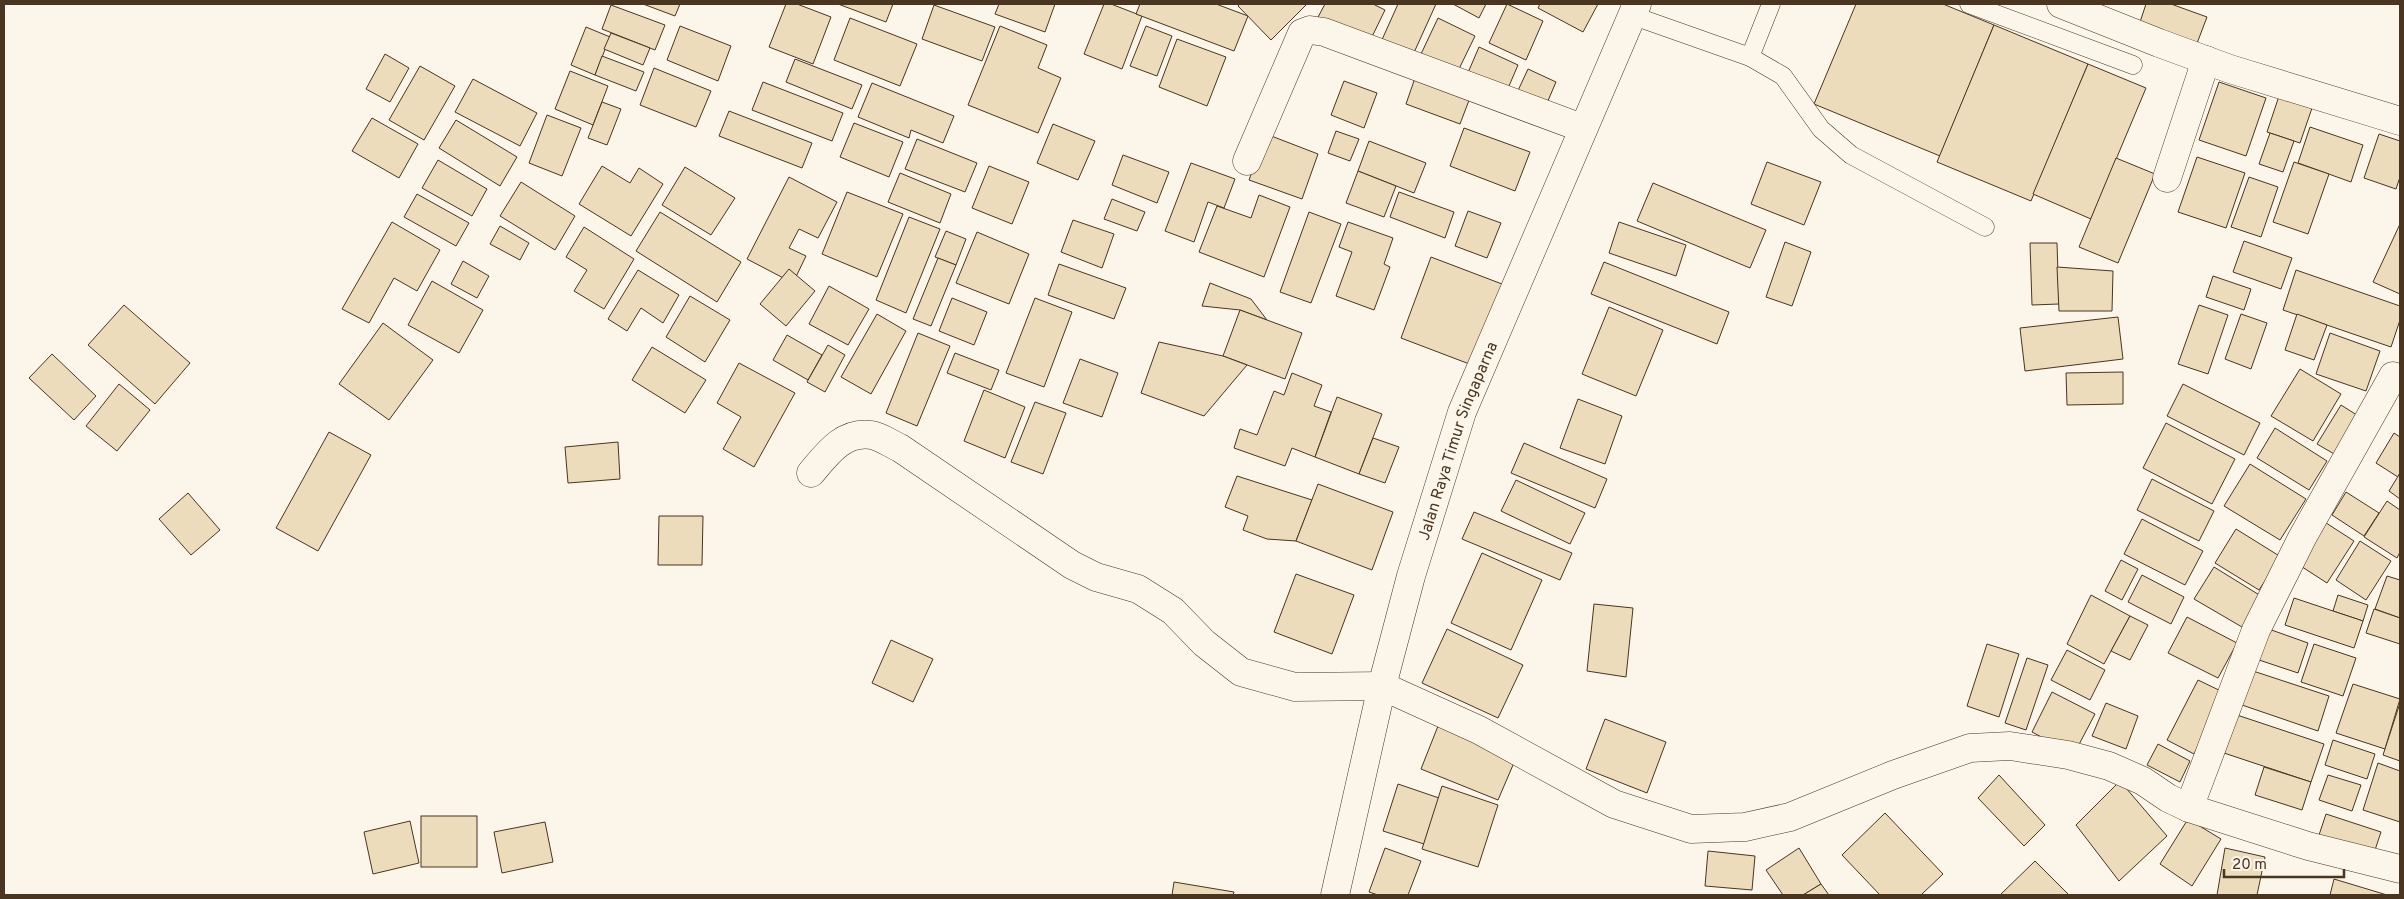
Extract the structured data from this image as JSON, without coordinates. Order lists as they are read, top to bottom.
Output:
{
  "streets": {
    "street": ["Jalan Raya Timur Singaparna"]
  },
  "scale_bar": "20 m"
}
